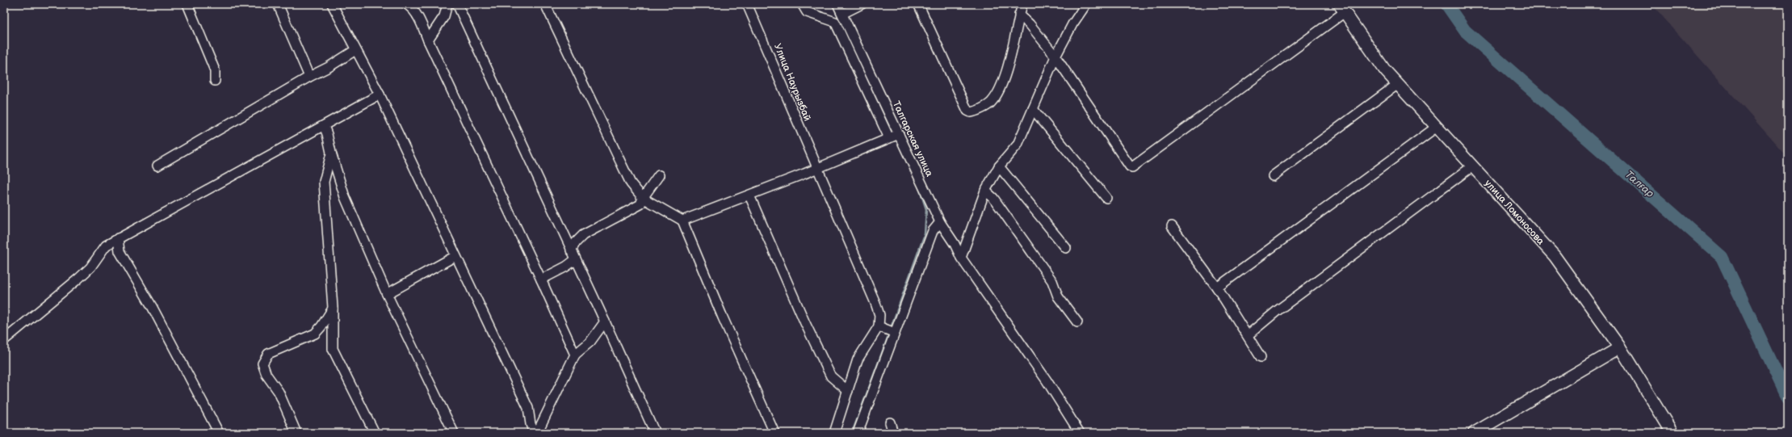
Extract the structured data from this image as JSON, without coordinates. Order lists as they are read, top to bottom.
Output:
{
  "streets": {
    "main road": ["улица Ломоносова"],
    "street": ["Улица Наурызбай", "Талгарская улица"]
  },
  "water": ["Талғар"]
}
